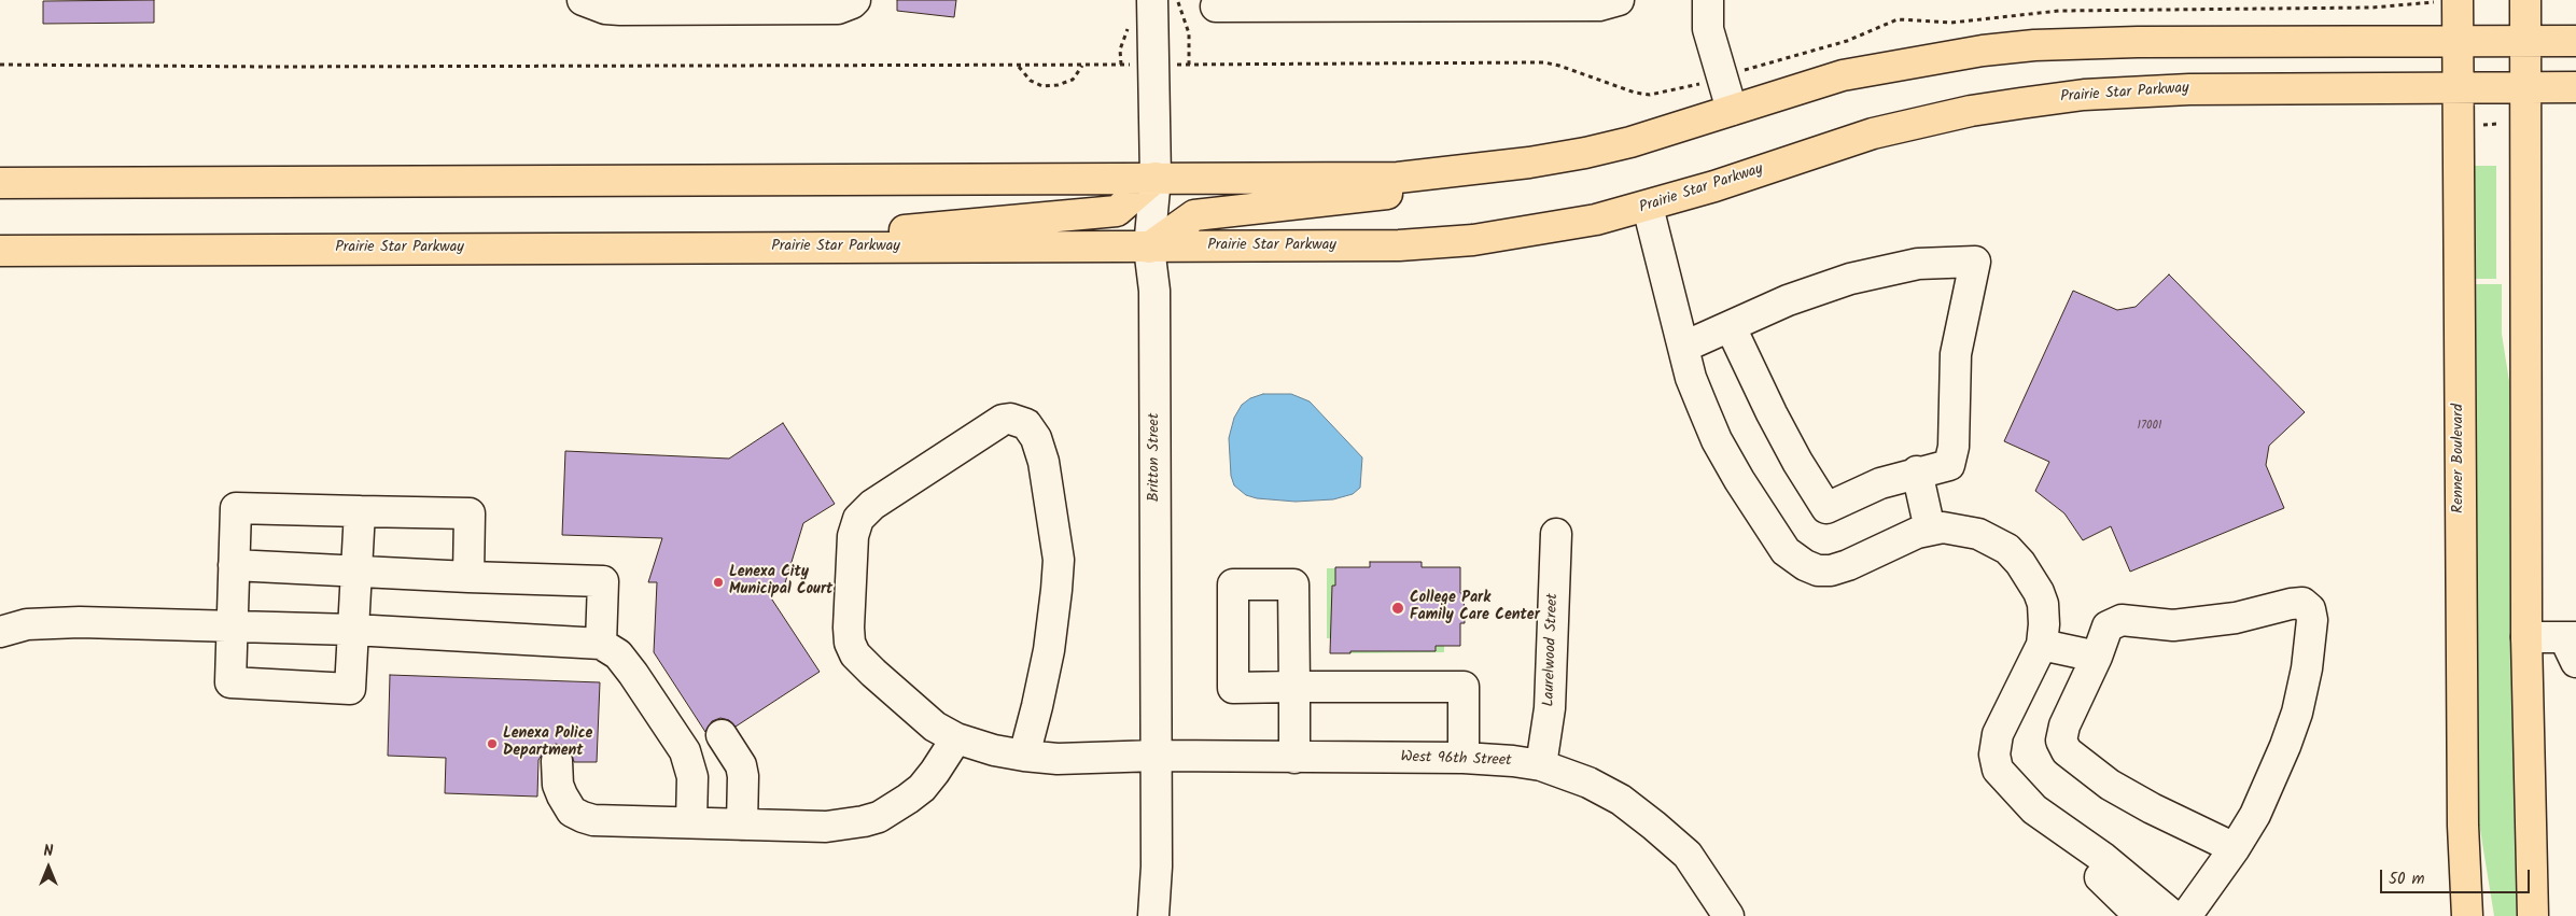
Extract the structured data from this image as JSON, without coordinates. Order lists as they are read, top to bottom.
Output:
{
  "streets": {
    "main road": ["Prairie Star Parkway", "Renner Boulevard"],
    "street": ["Britton Street", "Laurelwood Street", "West 96th Street"]
  },
  "crossings": [
    ["Prairie Star Parkway", "Britton Street"],
    ["Prairie Star Parkway", "Renner Boulevard"],
    ["Britton Street", "West 96th Street"],
    ["Laurelwood Street", "West 96th Street"]
  ],
  "places": ["Lenexa City Municipal Court", "College Park Family Care Center", "Lenexa Police Department"],
  "house_numbers": ["17001"],
  "scale_bar": "50 m",
  "north": "top"
}
